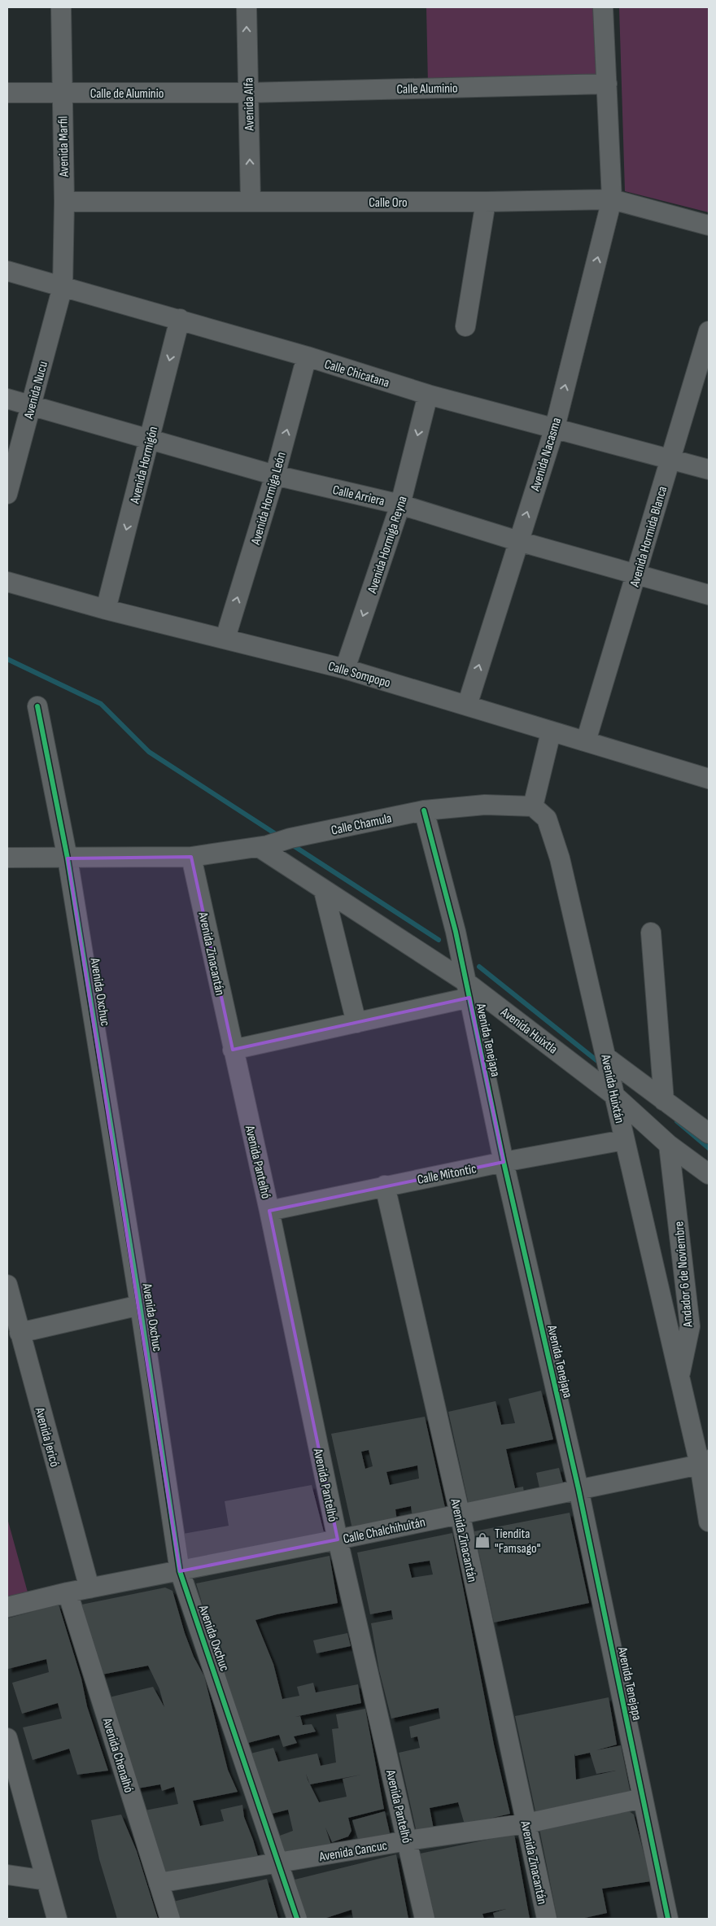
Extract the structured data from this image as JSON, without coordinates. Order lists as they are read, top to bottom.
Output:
{
  "streets": {
    "street": [
      "Calle Aluminio",
      "Calle de Aluminio",
      "Avenida Alfa",
      "Avenida Marfil",
      "Calle Oro",
      "Calle Chicatana",
      "Avenida Nucu",
      "Avenida Nacasma",
      "Avenida Hormigón",
      "Calle Arriera",
      "Avenida Hormiga León",
      "Avenida Hormida Blanca",
      "Avenida Hormiga Reyna",
      "Calle Sompopo",
      "Calle Chamula",
      "Avenida Zinacantán",
      "Avenida Oxchuc",
      "Avenida Huixtla",
      "Avenida Tenejapa",
      "Avenida Huixtán",
      "Avenida Pantelhó",
      "Calle Mitontic",
      "Andador 6 de Noviembre",
      "Avenida Jericó",
      "Calle Chalchihuitán",
      "Avenida Chenalhó",
      "Avenida Cancuc"
    ]
  },
  "crossings": [
    ["Calle Aluminio", "Calle de Aluminio"],
    ["Calle Aluminio", "Avenida Alfa"],
    ["Calle Aluminio", "Avenida Nacasma"],
    ["Calle de Aluminio", "Avenida Alfa"],
    ["Calle de Aluminio", "Avenida Marfil"],
    ["Avenida Alfa", "Calle Oro"],
    ["Avenida Marfil", "Calle Oro"],
    ["Avenida Marfil", "Calle Chicatana"],
    ["Avenida Marfil", "Avenida Nucu"],
    ["Calle Oro", "Avenida Nacasma"],
    ["Calle Chicatana", "Avenida Nucu"],
    ["Calle Chicatana", "Avenida Nacasma"],
    ["Calle Chicatana", "Avenida Hormigón"],
    ["Calle Chicatana", "Avenida Hormiga León"],
    ["Calle Chicatana", "Avenida Hormida Blanca"],
    ["Calle Chicatana", "Avenida Hormiga Reyna"],
    ["Avenida Nucu", "Calle Arriera"],
    ["Avenida Nacasma", "Calle Arriera"],
    ["Avenida Nacasma", "Calle Sompopo"],
    ["Avenida Hormigón", "Calle Arriera"],
    ["Avenida Hormigón", "Calle Sompopo"],
    ["Calle Arriera", "Avenida Hormiga León"],
    ["Calle Arriera", "Avenida Hormida Blanca"],
    ["Calle Arriera", "Avenida Hormiga Reyna"],
    ["Avenida Hormiga León", "Calle Sompopo"],
    ["Avenida Hormida Blanca", "Calle Sompopo"],
    ["Avenida Hormiga Reyna", "Calle Sompopo"],
    ["Calle Chamula", "Avenida Zinacantán"],
    ["Calle Chamula", "Avenida Oxchuc"],
    ["Calle Chamula", "Avenida Huixtla"],
    ["Calle Chamula", "Avenida Tenejapa"],
    ["Calle Chamula", "Avenida Huixtán"],
    ["Avenida Zinacantán", "Avenida Pantelhó"],
    ["Avenida Zinacantán", "Calle Mitontic"],
    ["Avenida Zinacantán", "Calle Chalchihuitán"],
    ["Avenida Zinacantán", "Avenida Cancuc"],
    ["Avenida Oxchuc", "Calle Chalchihuitán"],
    ["Avenida Oxchuc", "Avenida Cancuc"],
    ["Avenida Huixtla", "Avenida Tenejapa"],
    ["Avenida Huixtla", "Avenida Huixtán"],
    ["Avenida Huixtla", "Andador 6 de Noviembre"],
    ["Avenida Tenejapa", "Calle Mitontic"],
    ["Avenida Tenejapa", "Calle Chalchihuitán"],
    ["Avenida Tenejapa", "Avenida Cancuc"],
    ["Avenida Huixtán", "Calle Mitontic"],
    ["Avenida Huixtán", "Andador 6 de Noviembre"],
    ["Avenida Pantelhó", "Calle Mitontic"],
    ["Avenida Pantelhó", "Calle Chalchihuitán"],
    ["Avenida Pantelhó", "Avenida Cancuc"],
    ["Andador 6 de Noviembre", "Calle Chalchihuitán"],
    ["Avenida Jericó", "Calle Chalchihuitán"],
    ["Calle Chalchihuitán", "Avenida Chenalhó"],
    ["Avenida Chenalhó", "Avenida Cancuc"]
  ],
  "one_way": [
    "Avenida Alfa",
    "Avenida Nacasma",
    "Avenida Hormigón",
    "Avenida Hormiga León",
    "Avenida Hormiga Reyna"
  ],
  "places": {
    "shop": ["Tiendita \"Famsago\""]
  }
}
